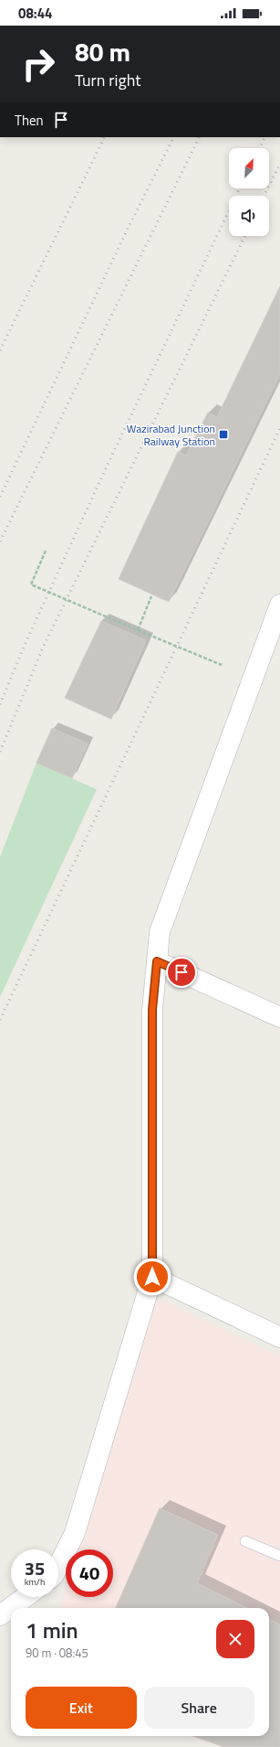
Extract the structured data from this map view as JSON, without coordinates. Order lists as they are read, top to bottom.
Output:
{
  "places": {
    "transit": ["Wazirabad Junction Railway Station"]
  },
  "north": "top right",
  "page": {
    "status": "08:44",
    "turn": ["80 m", "Turn right"],
    "then": "Then",
    "speed": "35 km/h",
    "limit": "40",
    "heading": ["1 min", "90 m · 08:45"],
    "buttons": ["Exit", "Share"]
  }
}
